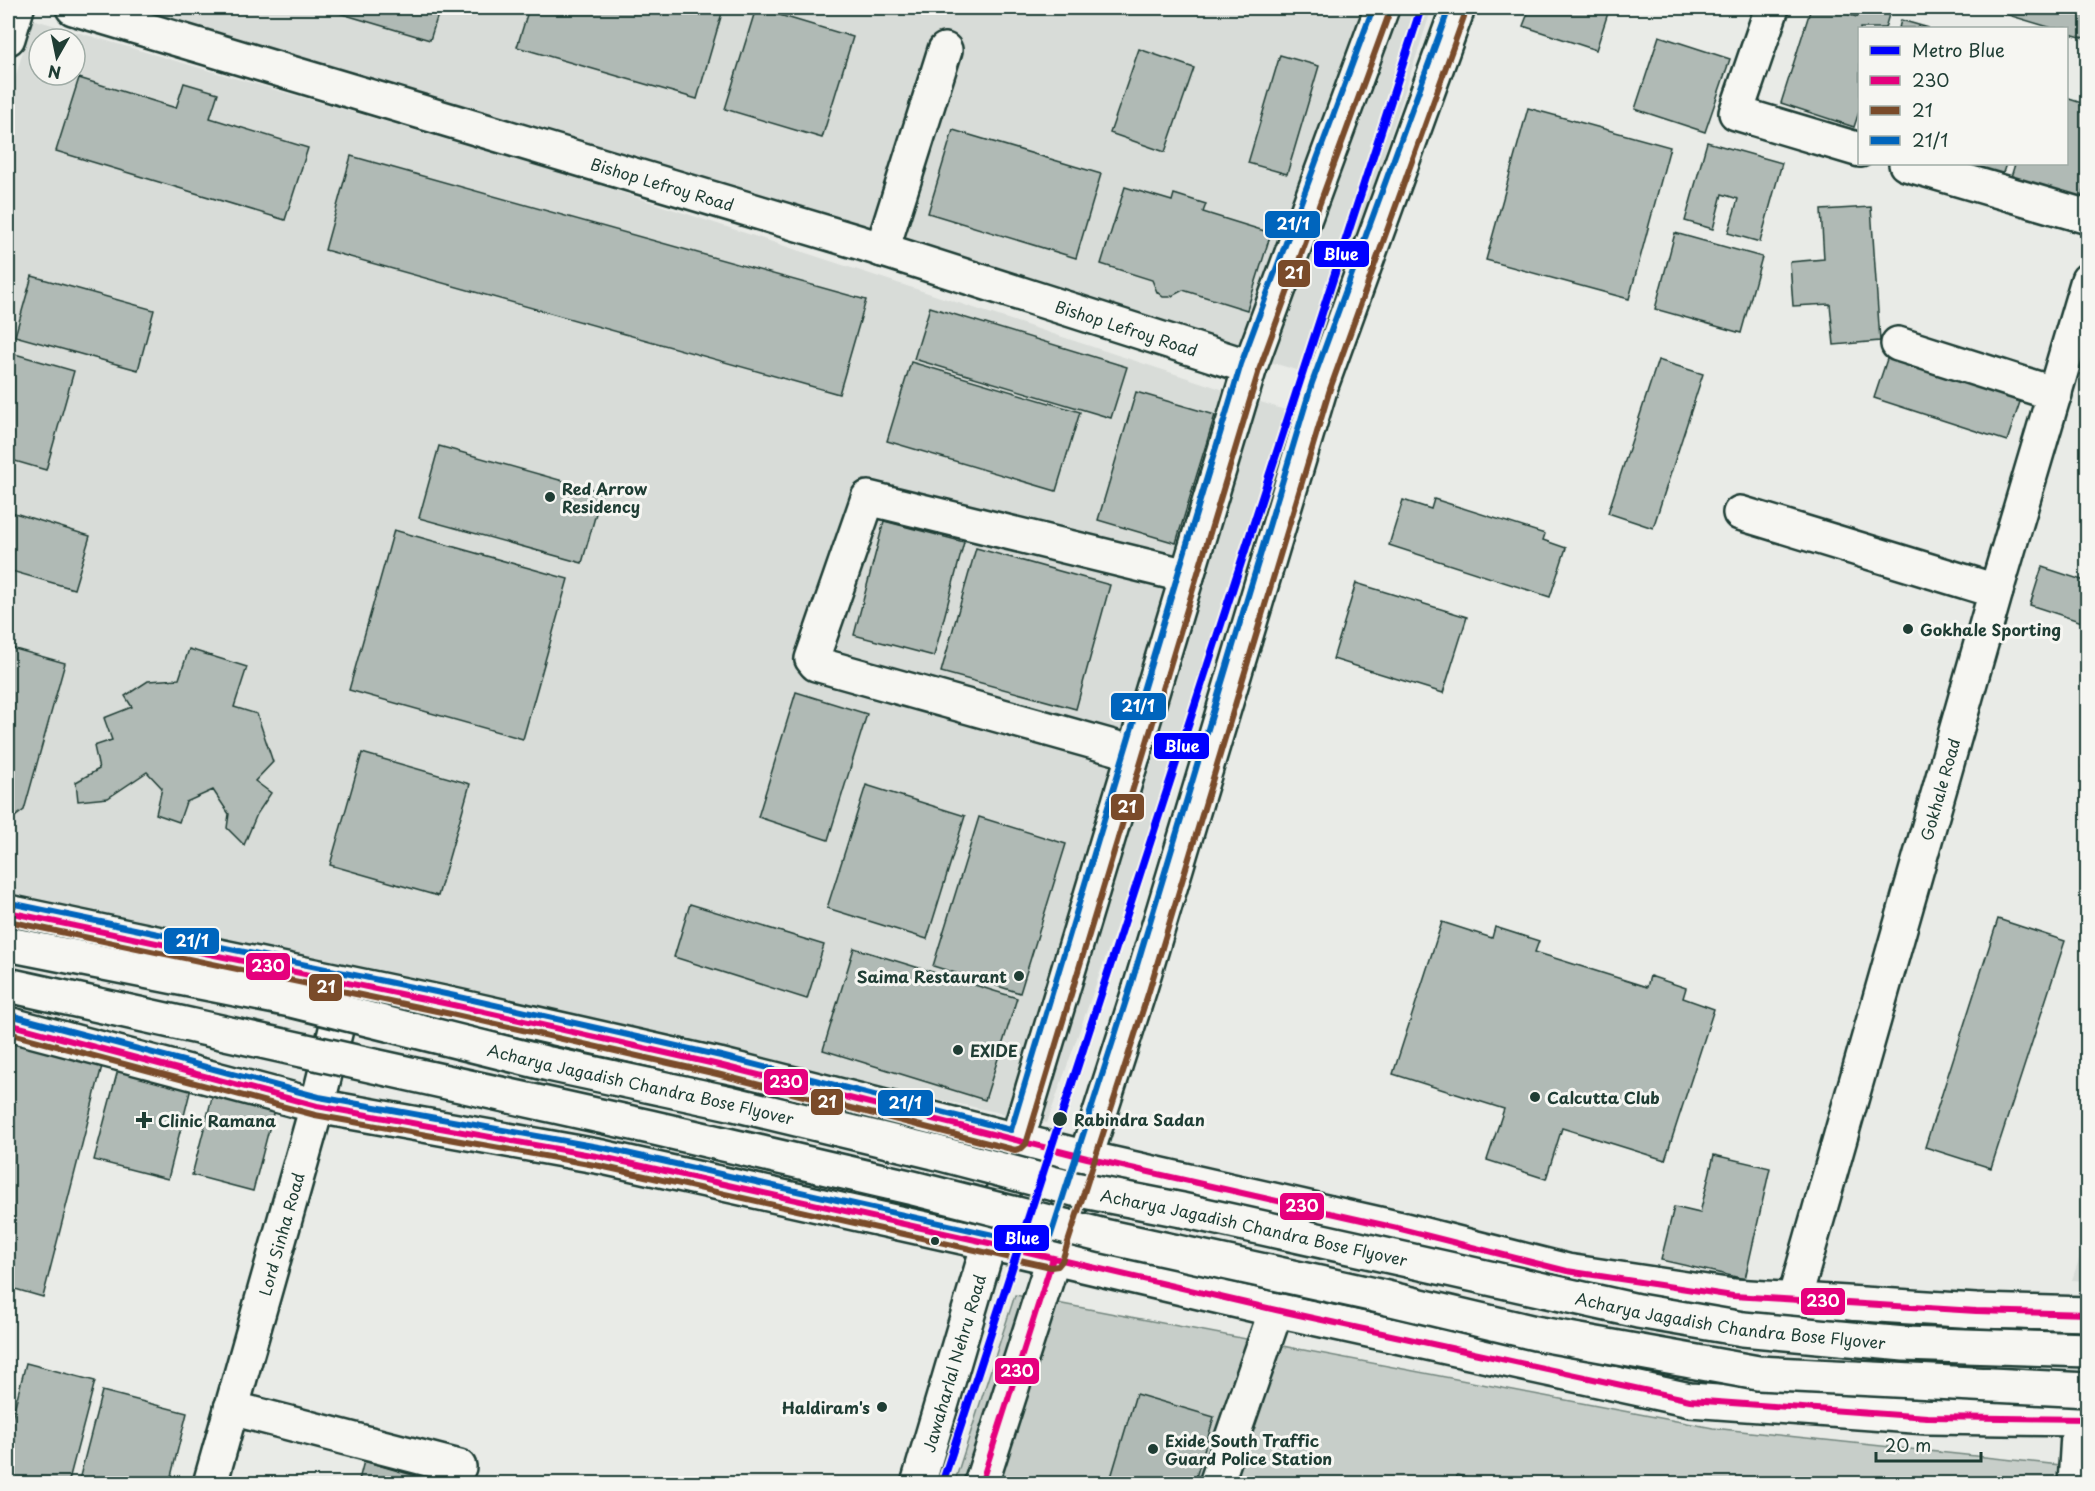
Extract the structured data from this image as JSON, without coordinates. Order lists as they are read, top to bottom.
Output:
{
  "streets": {
    "main road": [
      "Bishop Lefroy Road",
      "Gokhale Road",
      "Acharya Jagadish Chandra Bose Flyover",
      "Lord Sinha Road",
      "Jawaharlal Nehru Road"
    ]
  },
  "crossings": [
    ["Bishop Lefroy Road", "Jawaharlal Nehru Road"]
  ],
  "places": {
    "other": [
      "Red Arrow Residency",
      "Gokhale Sporting",
      "Saima Restaurant",
      "EXIDE",
      "Calcutta Club",
      "Rabindra Sadan",
      "Haldiram's",
      "Exide South Traffic Guard Police Station"
    ],
    "health": ["Clinic Ramana"]
  },
  "lines": [
    "metro line Blue",
    "transit line 21/1",
    "transit line 21",
    "transit line 230"
  ],
  "legend": [
    "Metro Blue",
    "230",
    "21",
    "21/1"
  ],
  "scale_bar": "20 m",
  "north": "bottom"
}
